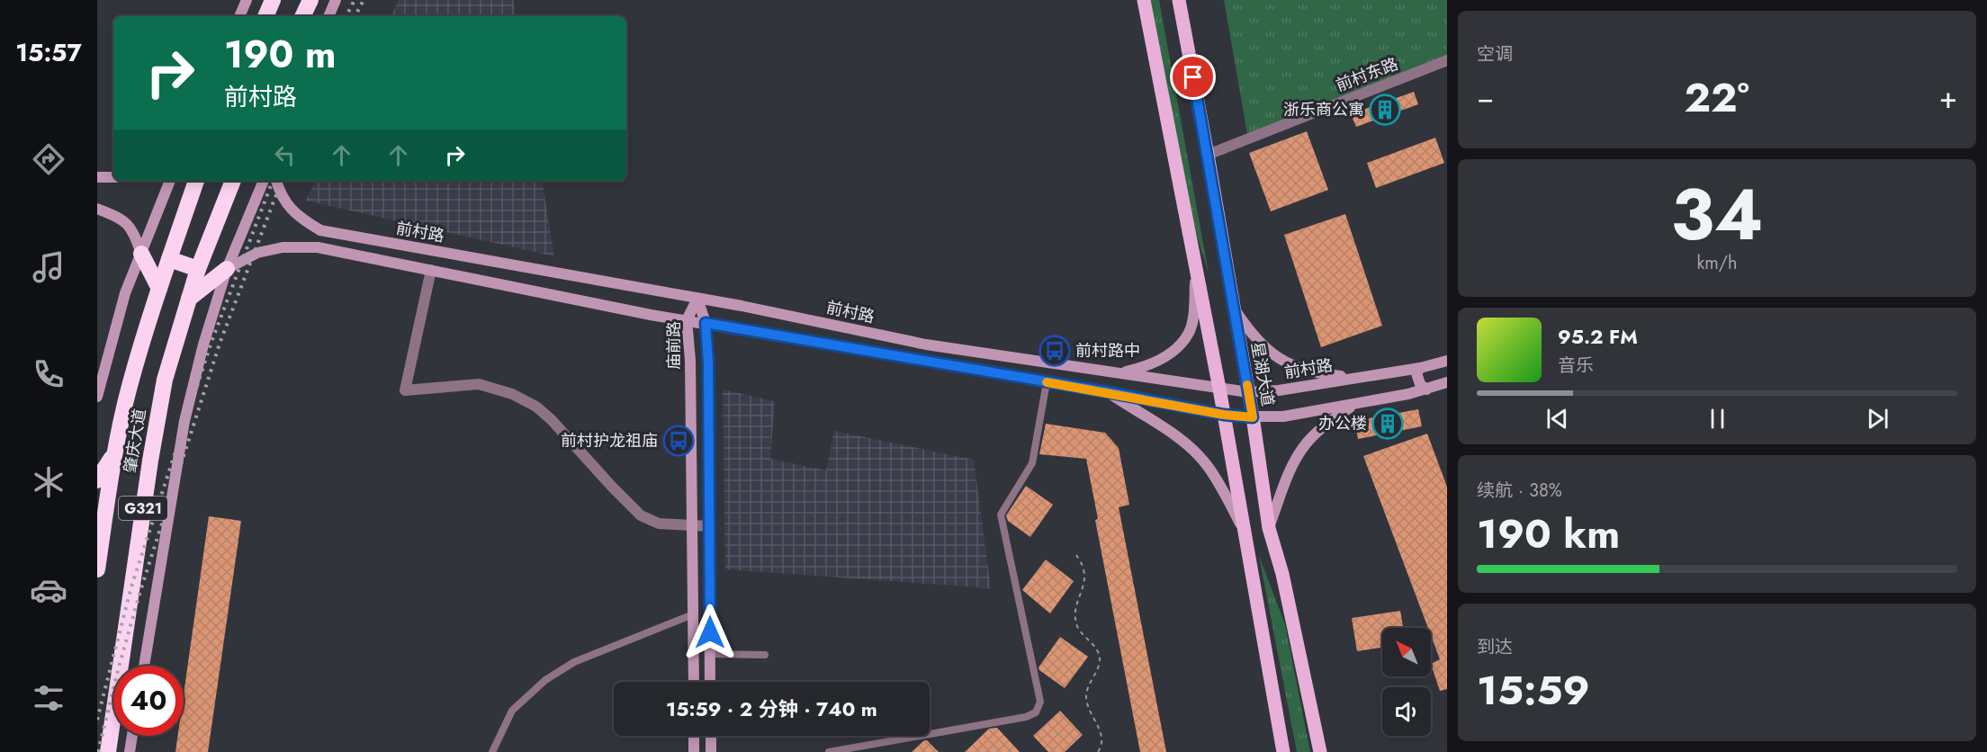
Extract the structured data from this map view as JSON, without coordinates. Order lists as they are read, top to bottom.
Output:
{
  "streets": {
    "highway": ["肇庆大道", "G321"],
    "main road": ["星湖大道"],
    "street": ["前村东路", "前村路", "庙前路"]
  },
  "crossings": [
    ["前村东路", "星湖大道"],
    ["前村路", "庙前路"],
    ["前村路", "星湖大道"]
  ],
  "places": {
    "building": ["浙乐商公寓", "办公楼"],
    "bus stop": ["前村路中", "前村护龙祖庙"]
  },
  "north": "top left",
  "page": {
    "tabs": "15:57",
    "tile": [
      "空调",
      ["34", "km/h"],
      ["续航 · 38%", "190 km"],
      ["到达", "15:59"]
    ],
    "turn": ["190 m", "前村路"],
    "heat": ["−", "22°", "+"],
    "song": ["95.2 FM", "音乐"],
    "limit": "40",
    "trip": "15:59 · 2 分钟 · 740 m"
  }
}
